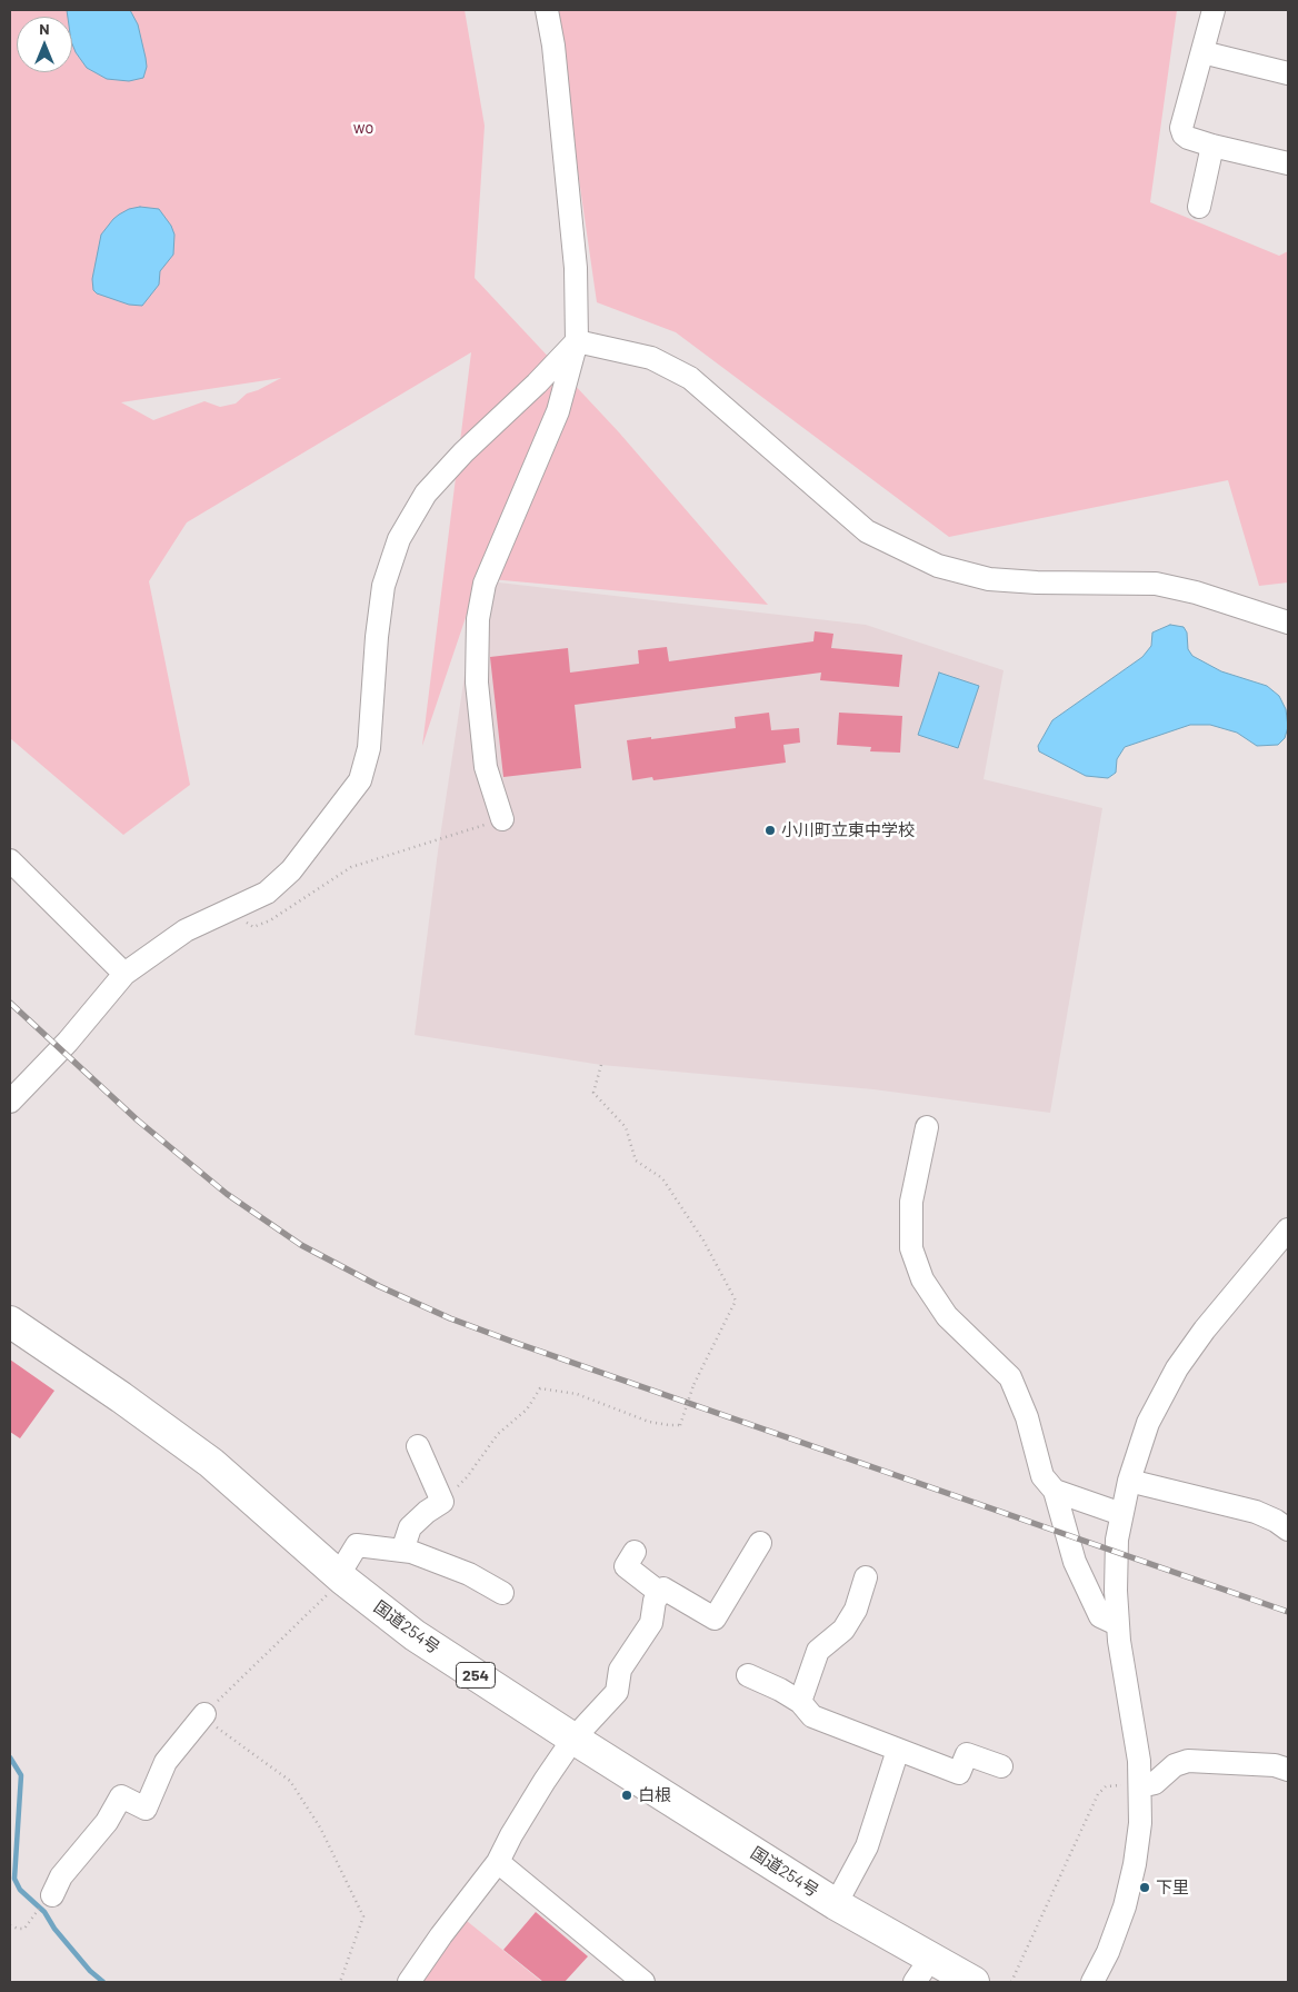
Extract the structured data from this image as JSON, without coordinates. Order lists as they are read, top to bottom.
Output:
{
  "streets": {
    "highway": ["国道254号", "254"]
  },
  "parks": ["wo"],
  "places": ["小川町立東中学校", "白根", "下里"],
  "north": "top"
}
